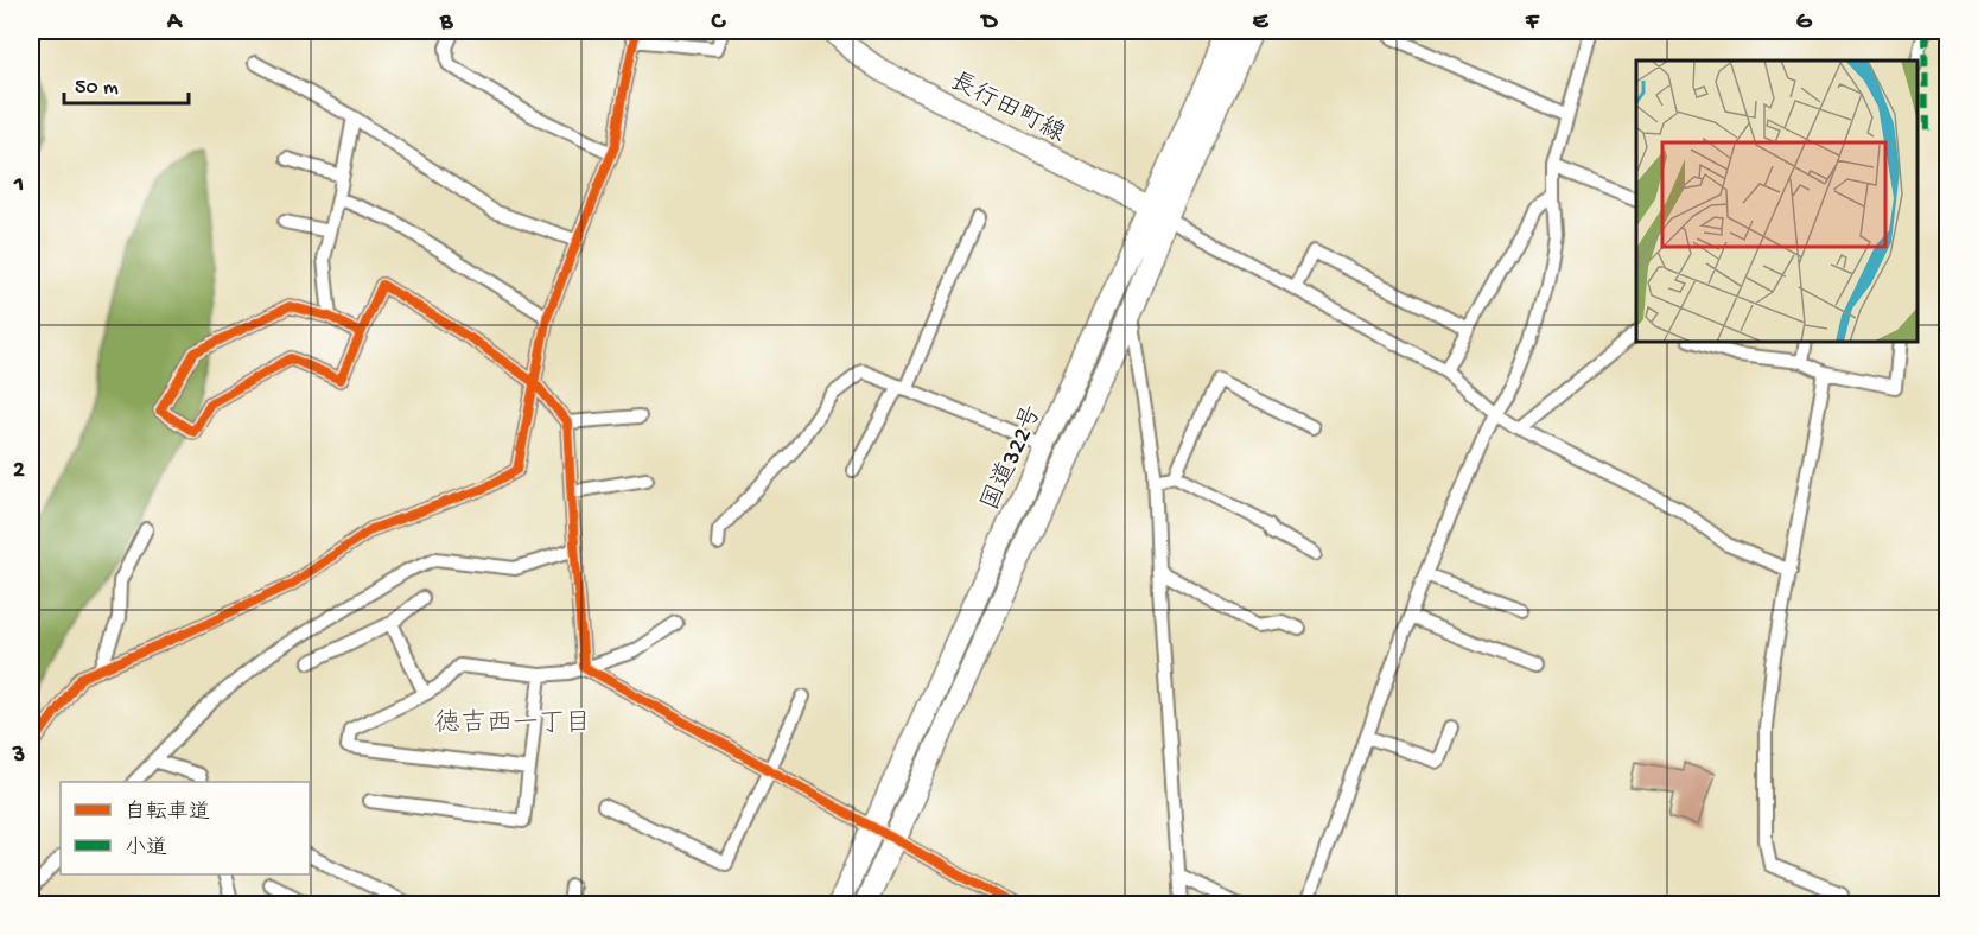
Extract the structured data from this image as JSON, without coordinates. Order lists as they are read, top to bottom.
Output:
{
  "streets": {
    "main road": ["長行田町線", "国道322号"]
  },
  "crossings": [
    ["長行田町線", "国道322号"]
  ],
  "districts": ["徳吉西一丁目"],
  "legend": ["自転車道", "小道"],
  "scale_bar": "50 m",
  "grid": {
    "columns": [
      "A",
      "B",
      "C",
      "D",
      "E",
      "F",
      "G"
    ],
    "rows": ["1", "2", "3"]
  }
}
